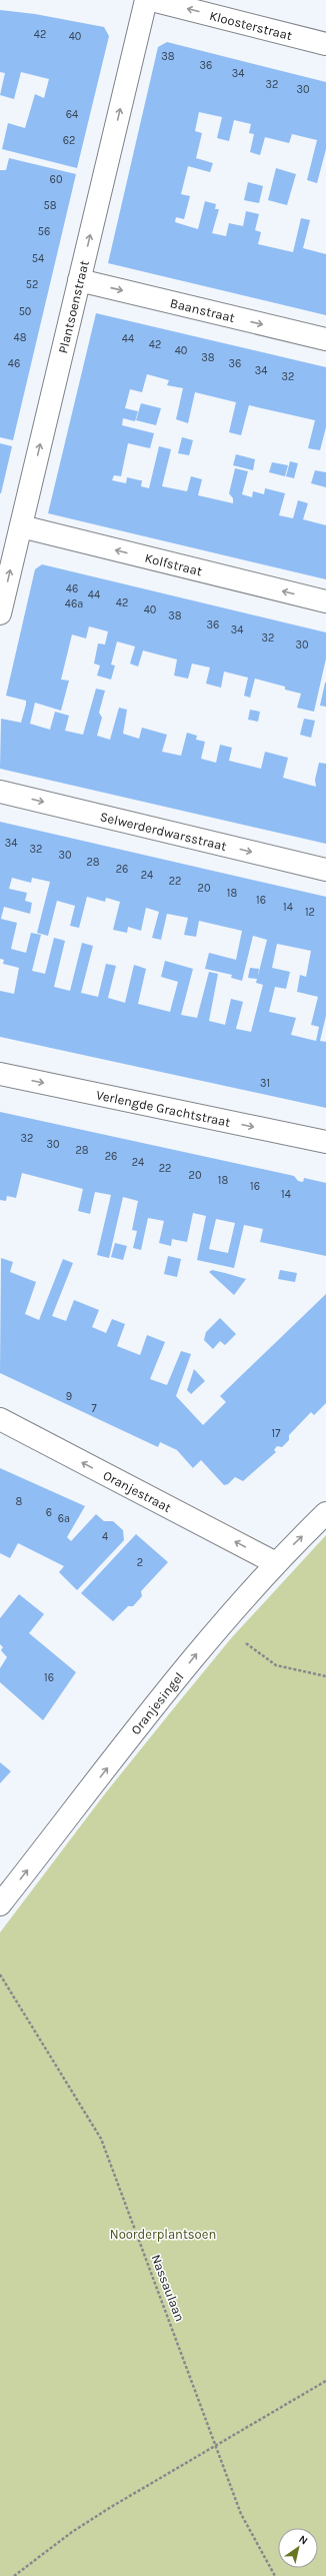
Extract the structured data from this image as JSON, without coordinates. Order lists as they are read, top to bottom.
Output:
{
  "streets": {
    "street": [
      "Kloosterstraat",
      "Plantsoenstraat",
      "Baanstraat",
      "Kolfstraat",
      "Selwerderdwarsstraat",
      "Verlengde Grachtstraat",
      "Oranjestraat",
      "Oranjesingel"
    ],
    "path": ["Nassaulaan"]
  },
  "crossings": [
    ["Plantsoenstraat", "Baanstraat"],
    ["Plantsoenstraat", "Kolfstraat"],
    ["Oranjestraat", "Oranjesingel"]
  ],
  "one_way": [
    "Kloosterstraat",
    "Plantsoenstraat",
    "Baanstraat",
    "Kolfstraat",
    "Selwerderdwarsstraat",
    "Verlengde Grachtstraat",
    "Oranjestraat",
    "Oranjesingel"
  ],
  "parks": ["Noorderplantsoen"],
  "house_numbers": [
    "42",
    "40",
    "38",
    "36",
    "34",
    "32",
    "30",
    "64",
    "62",
    "60",
    "58",
    "56",
    "54",
    "52",
    "50",
    "48",
    "44",
    "42",
    "40",
    "38",
    "46",
    "36",
    "34",
    "32",
    "46",
    "44",
    "42",
    "46a",
    "40",
    "38",
    "36",
    "34",
    "32",
    "30",
    "34",
    "32",
    "30",
    "28",
    "26",
    "24",
    "22",
    "20",
    "18",
    "16",
    "14",
    "12",
    "31",
    "32",
    "30",
    "28",
    "26",
    "24",
    "22",
    "20",
    "18",
    "16",
    "14",
    "9",
    "7",
    "17",
    "8",
    "6",
    "6a",
    "4",
    "2",
    "16"
  ],
  "north": "top right"
}
